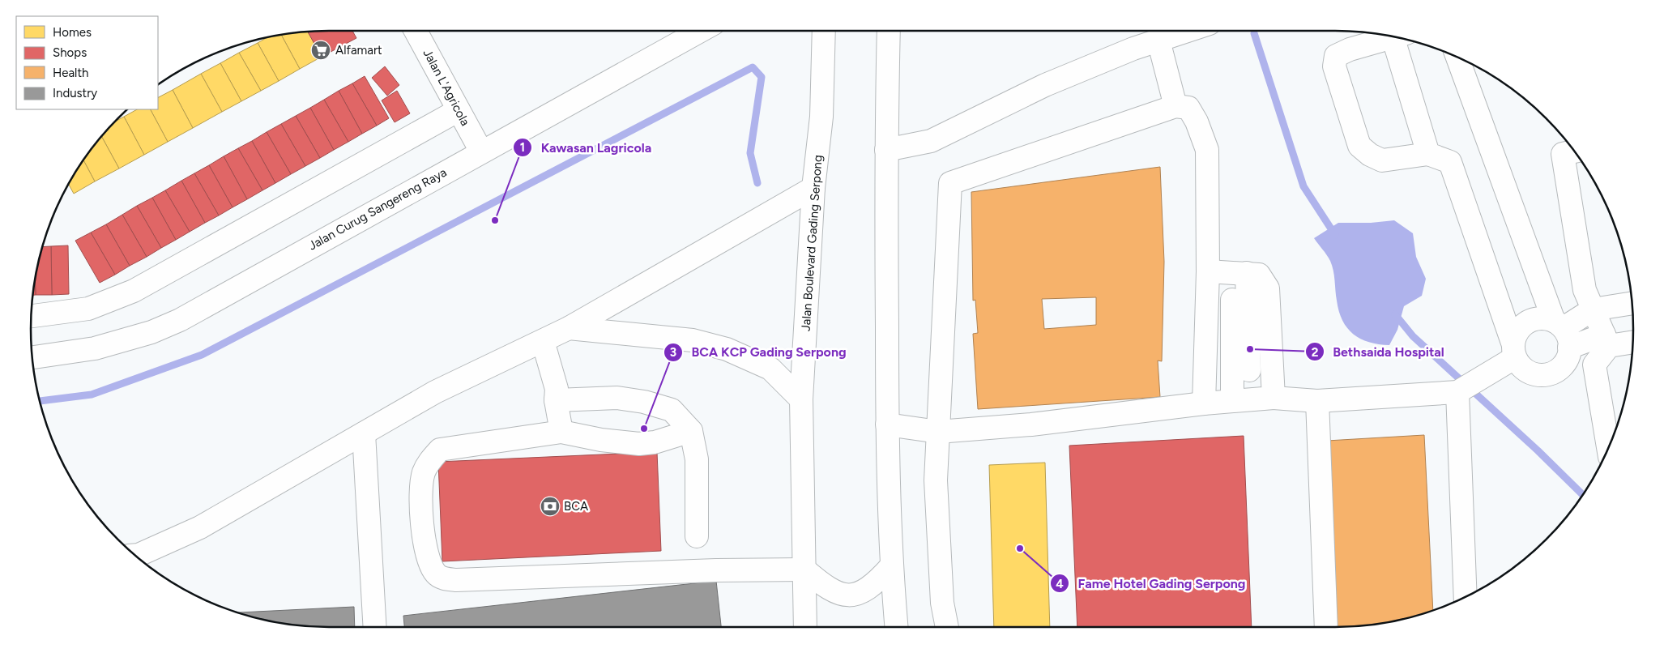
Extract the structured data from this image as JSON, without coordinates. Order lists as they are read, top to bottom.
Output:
{
  "streets": {
    "main road": ["Jalan L'Agricola", "Jalan Curug Sangereng Raya", "Jalan Boulevard Gading Serpong"]
  },
  "crossings": [
    ["Jalan L'Agricola", "Jalan Curug Sangereng Raya"]
  ],
  "places": {
    "supermarket": ["Alfamart"],
    "other": [
      "Kawasan Lagricola",
      "Bethsaida Hospital",
      "BCA KCP Gading Serpong",
      "Fame Hotel Gading Serpong"
    ],
    "bank": ["BCA"]
  },
  "legend": [
    "Homes",
    "Shops",
    "Health",
    "Industry"
  ]
}
